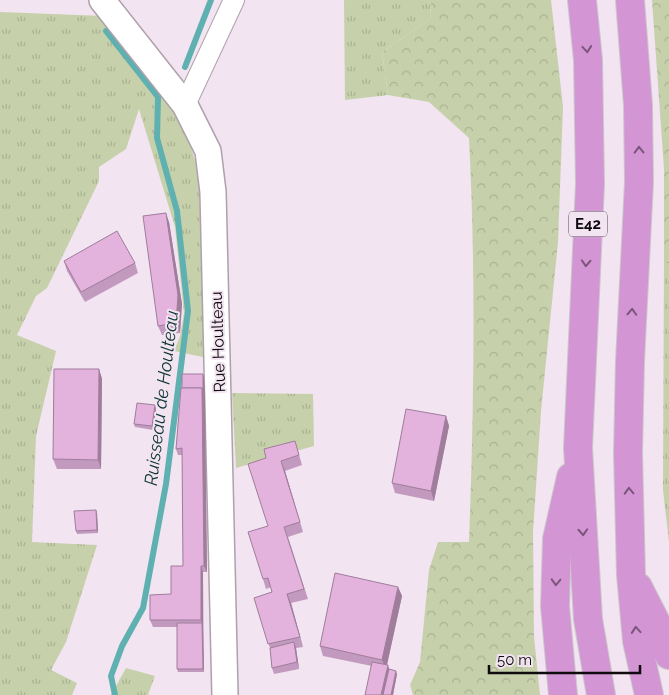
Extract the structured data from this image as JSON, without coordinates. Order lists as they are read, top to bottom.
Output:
{
  "streets": {
    "highway": ["E42"],
    "street": ["Rue Houlteau"]
  },
  "water": ["Ruisseau de Houlteau"],
  "scale_bar": "50 m"
}
